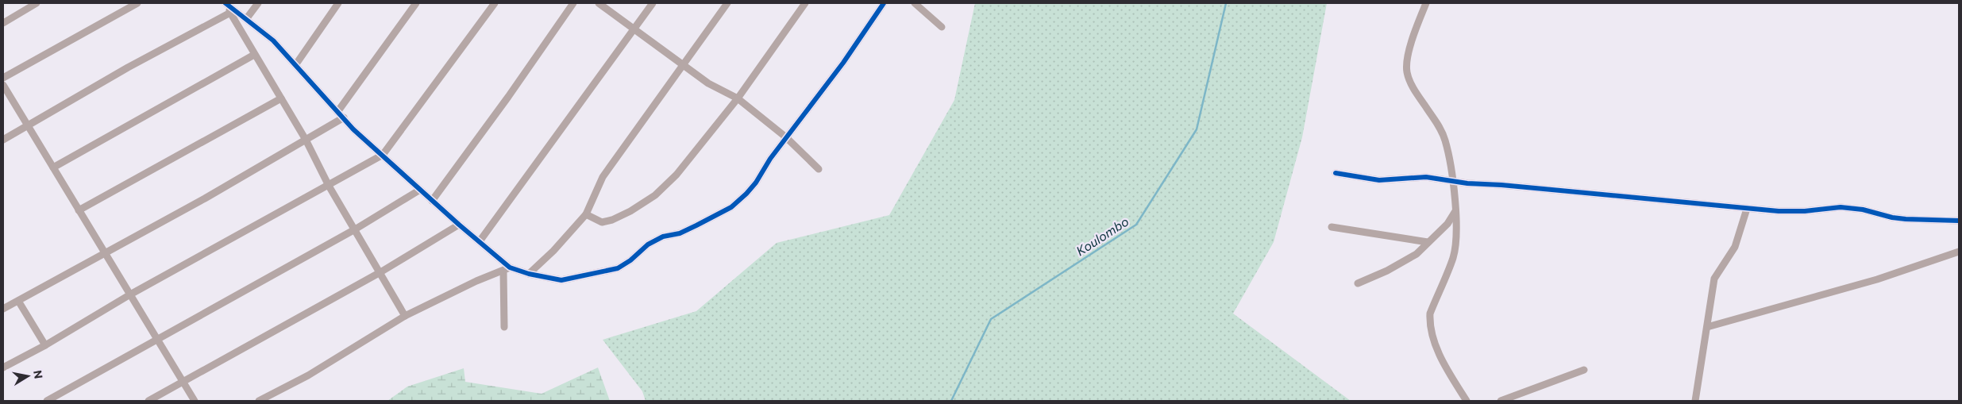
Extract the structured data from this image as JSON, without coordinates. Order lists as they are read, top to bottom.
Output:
{
  "water": ["Koulombo"],
  "north": "right"
}
